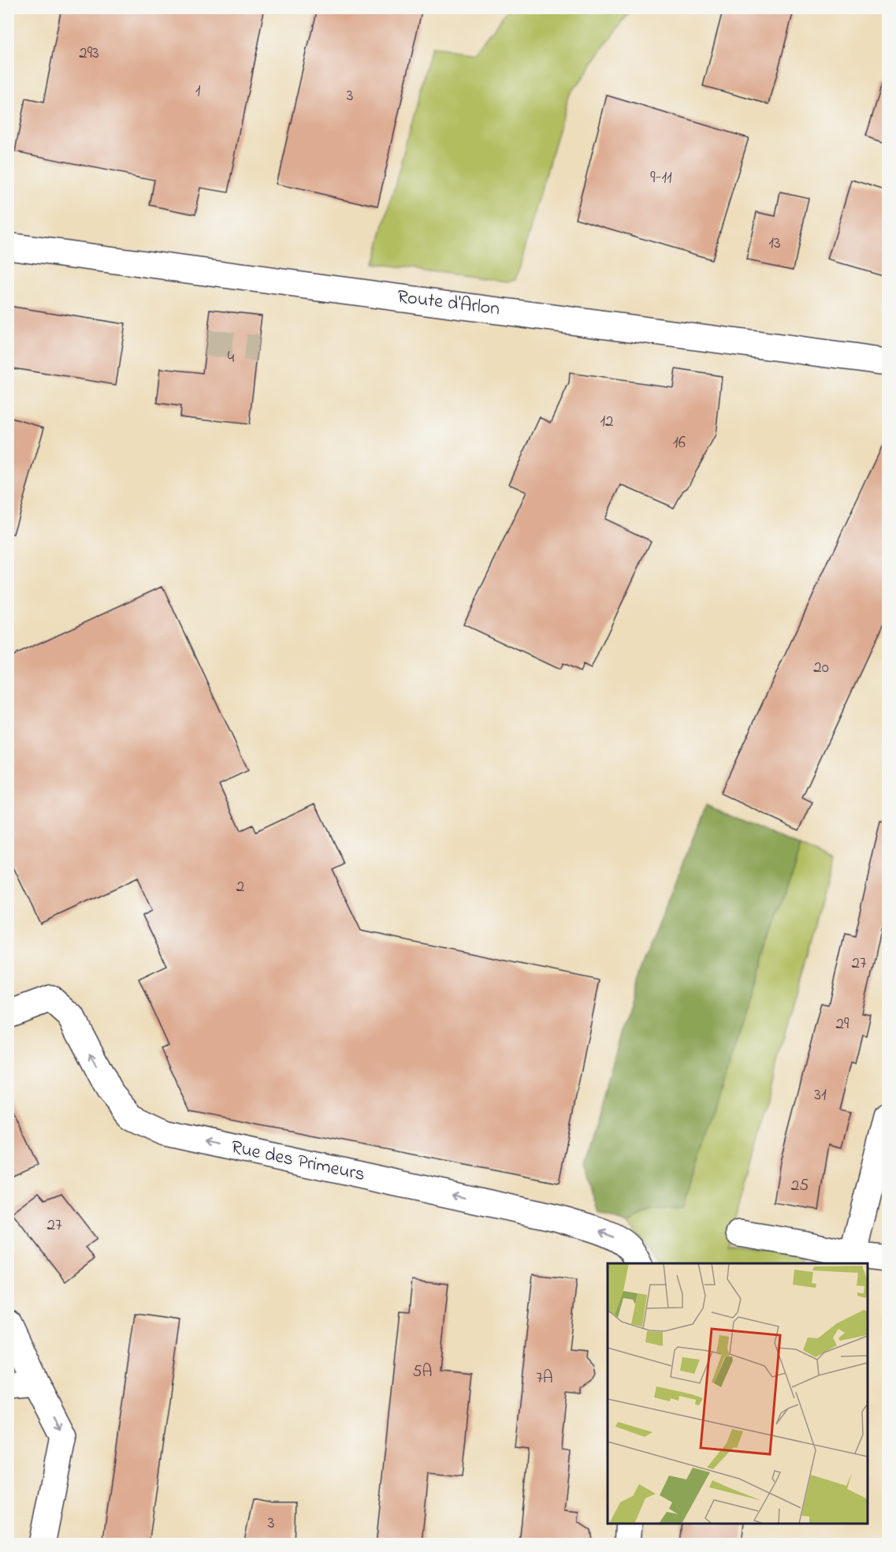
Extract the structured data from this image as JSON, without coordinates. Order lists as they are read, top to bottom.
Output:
{
  "streets": {
    "street": ["Route d'Arlon", "Rue des Primeurs"]
  },
  "one_way": ["Rue des Primeurs"],
  "house_numbers": [
    "293",
    "1",
    "3",
    "9-11",
    "13",
    "4",
    "12",
    "16",
    "20",
    "2",
    "27",
    "29",
    "31",
    "25",
    "27",
    "5A",
    "7A",
    "3"
  ]
}
